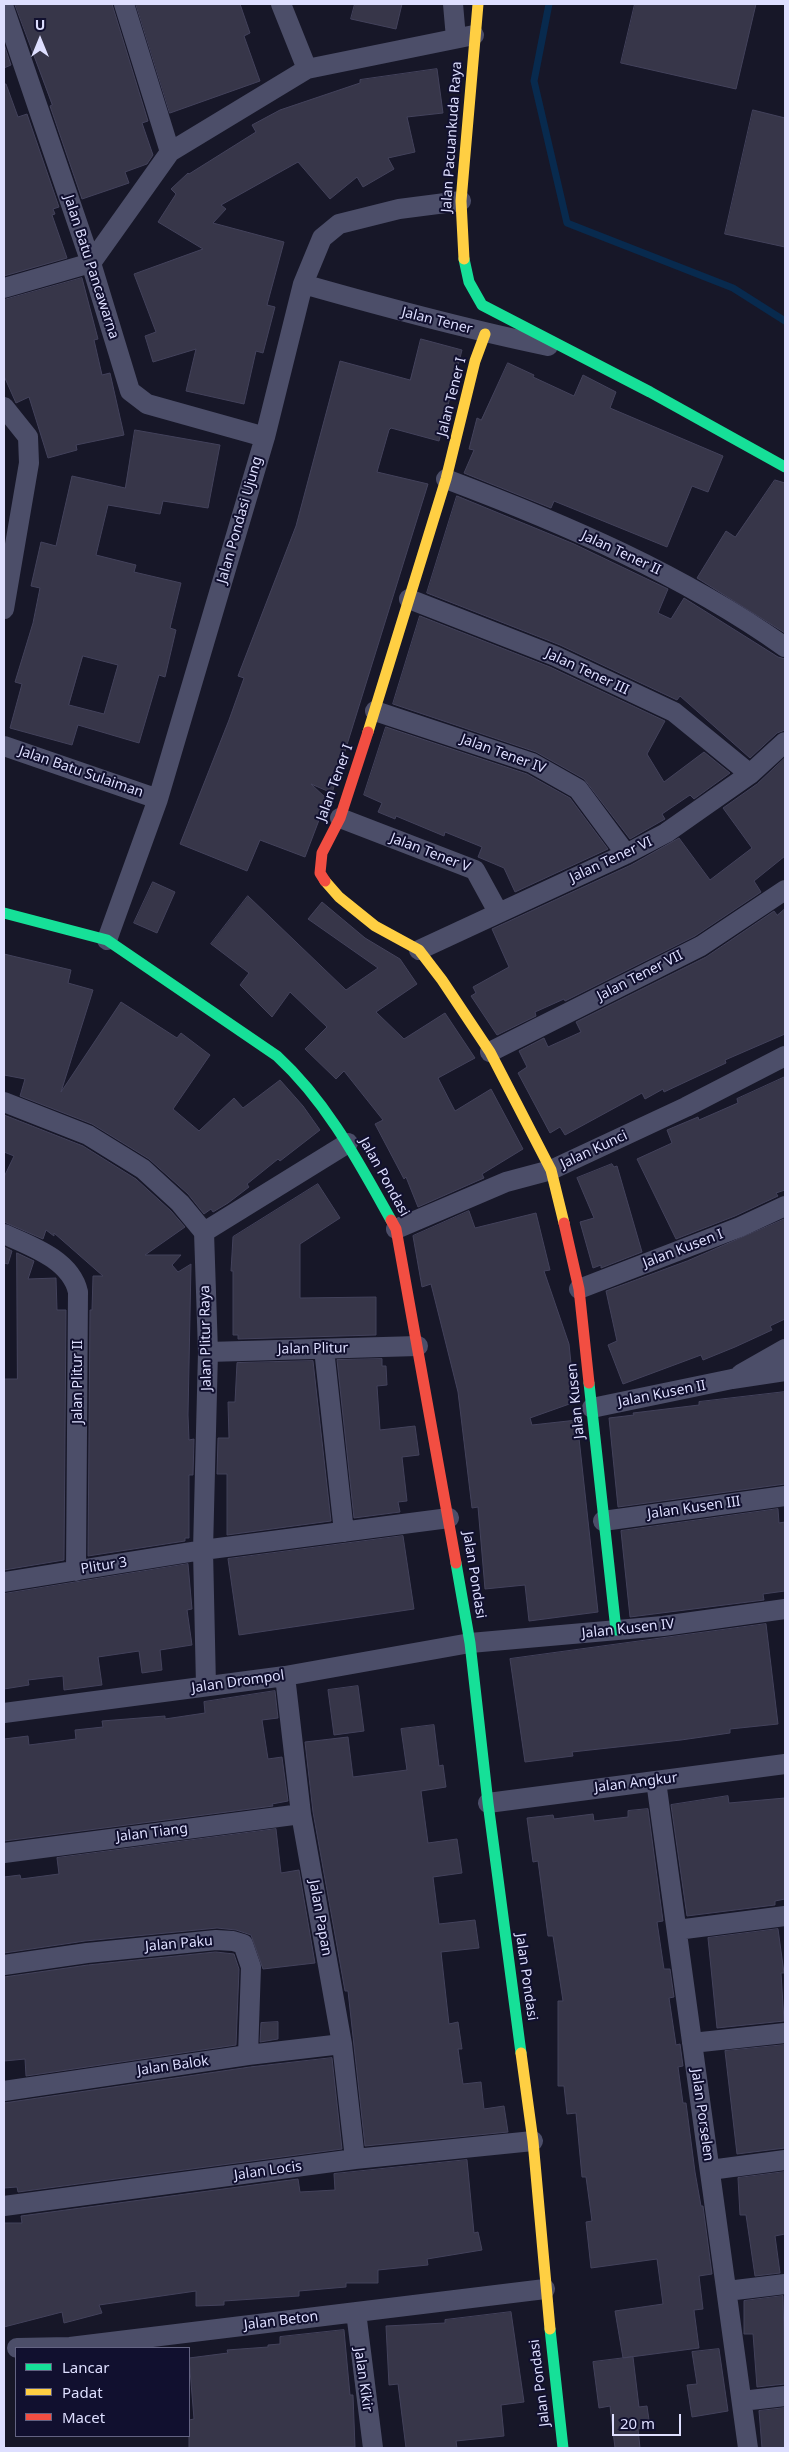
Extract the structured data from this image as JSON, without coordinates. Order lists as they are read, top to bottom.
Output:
{
  "streets": {
    "street": [
      "Jalan Pacuankuda Raya",
      "Jalan Batu Pancawarna",
      "Jalan Tener",
      "Jalan Tener I",
      "Jalan Pondasi Ujung",
      "Jalan Tener II",
      "Jalan Tener III",
      "Jalan Tener IV",
      "Jalan Batu Sulaiman",
      "Jalan Tener V",
      "Jalan Tener VI",
      "Jalan Tener VII",
      "Jalan Kunci",
      "Jalan Pondasi",
      "Jalan Kusen I",
      "Jalan Plitur Raya",
      "Jalan Plitur",
      "Jalan Plitur II",
      "Jalan Kusen II",
      "Jalan Kusen",
      "Jalan Kusen III",
      "Plitur 3",
      "Jalan Kusen IV",
      "Jalan Drompol",
      "Jalan Angkur",
      "Jalan Tiang",
      "Jalan Papan",
      "Jalan Paku",
      "Jalan Balok",
      "Jalan Porselen",
      "Jalan Locis",
      "Jalan Beton",
      "Jalan Kikir"
    ]
  },
  "crossings": [
    ["Jalan Pacuankuda Raya", "Jalan Tener"],
    ["Jalan Pacuankuda Raya", "Jalan Pondasi Ujung"],
    ["Jalan Batu Pancawarna", "Jalan Pondasi Ujung"],
    ["Jalan Tener", "Jalan Tener I"],
    ["Jalan Tener", "Jalan Pondasi Ujung"],
    ["Jalan Tener I", "Jalan Tener II"],
    ["Jalan Tener I", "Jalan Tener III"],
    ["Jalan Tener I", "Jalan Tener IV"],
    ["Jalan Tener I", "Jalan Tener V"],
    ["Jalan Tener I", "Jalan Tener VI"],
    ["Jalan Tener I", "Jalan Tener VII"],
    ["Jalan Tener I", "Jalan Kunci"],
    ["Jalan Tener I", "Jalan Kusen"],
    ["Jalan Pondasi Ujung", "Jalan Batu Sulaiman"],
    ["Jalan Pondasi Ujung", "Jalan Pondasi"],
    ["Jalan Tener III", "Jalan Tener VI"],
    ["Jalan Tener IV", "Jalan Tener VI"],
    ["Jalan Tener V", "Jalan Tener VI"],
    ["Jalan Kunci", "Jalan Pondasi"],
    ["Jalan Kunci", "Jalan Kusen"],
    ["Jalan Pondasi", "Jalan Plitur"],
    ["Jalan Pondasi", "Plitur 3"],
    ["Jalan Pondasi", "Jalan Kusen IV"],
    ["Jalan Pondasi", "Jalan Drompol"],
    ["Jalan Pondasi", "Jalan Angkur"],
    ["Jalan Pondasi", "Jalan Locis"],
    ["Jalan Pondasi", "Jalan Beton"],
    ["Jalan Kusen I", "Jalan Kusen"],
    ["Jalan Plitur Raya", "Jalan Plitur"],
    ["Jalan Plitur Raya", "Plitur 3"],
    ["Jalan Plitur Raya", "Jalan Drompol"],
    ["Jalan Plitur II", "Plitur 3"],
    ["Jalan Kusen II", "Jalan Kusen"],
    ["Jalan Kusen", "Jalan Kusen III"],
    ["Jalan Kusen", "Jalan Kusen IV"],
    ["Jalan Kusen IV", "Jalan Drompol"],
    ["Jalan Drompol", "Jalan Papan"],
    ["Jalan Angkur", "Jalan Porselen"],
    ["Jalan Tiang", "Jalan Papan"],
    ["Jalan Papan", "Jalan Balok"],
    ["Jalan Papan", "Jalan Locis"],
    ["Jalan Paku", "Jalan Balok"],
    ["Jalan Beton", "Jalan Kikir"]
  ],
  "legend": ["Lancar", "Padat", "Macet"],
  "scale_bar": "20 m",
  "north": "top"
}
